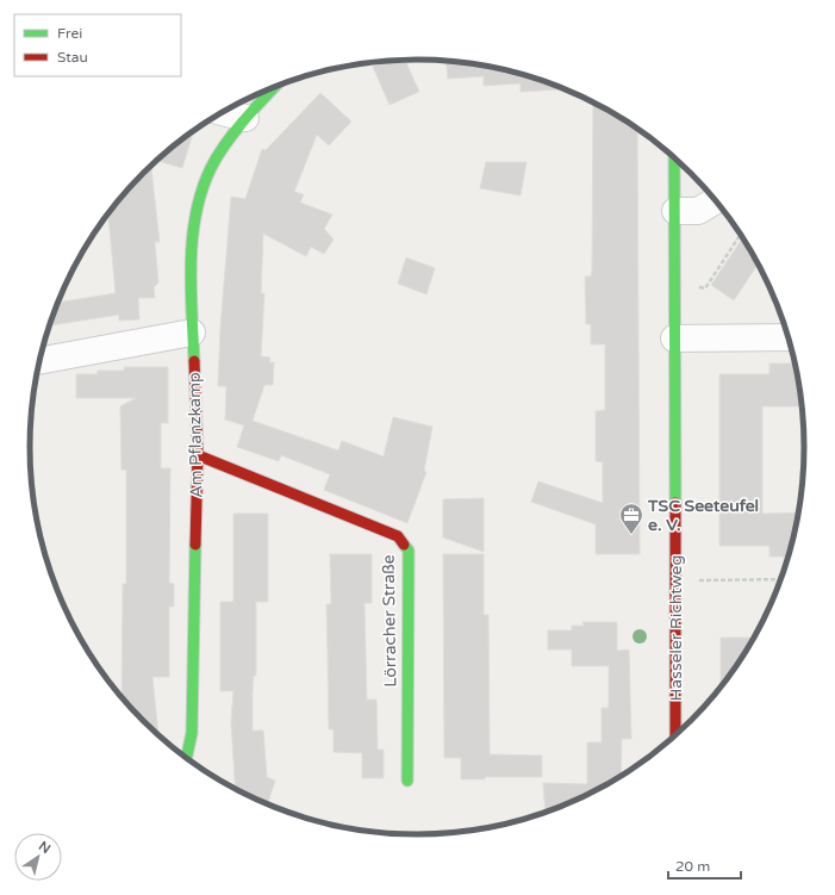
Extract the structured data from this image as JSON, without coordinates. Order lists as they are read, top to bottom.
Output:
{
  "streets": {
    "street": ["Am Pflanzkamp", "Lörracher Straße", "Hasseler Richtweg"]
  },
  "crossings": [
    ["Am Pflanzkamp", "Lörracher Straße"]
  ],
  "places": {
    "office": ["TSC Seeteufel e. V."]
  },
  "legend": ["Frei", "Stau"],
  "scale_bar": "20 m",
  "north": "top right"
}
